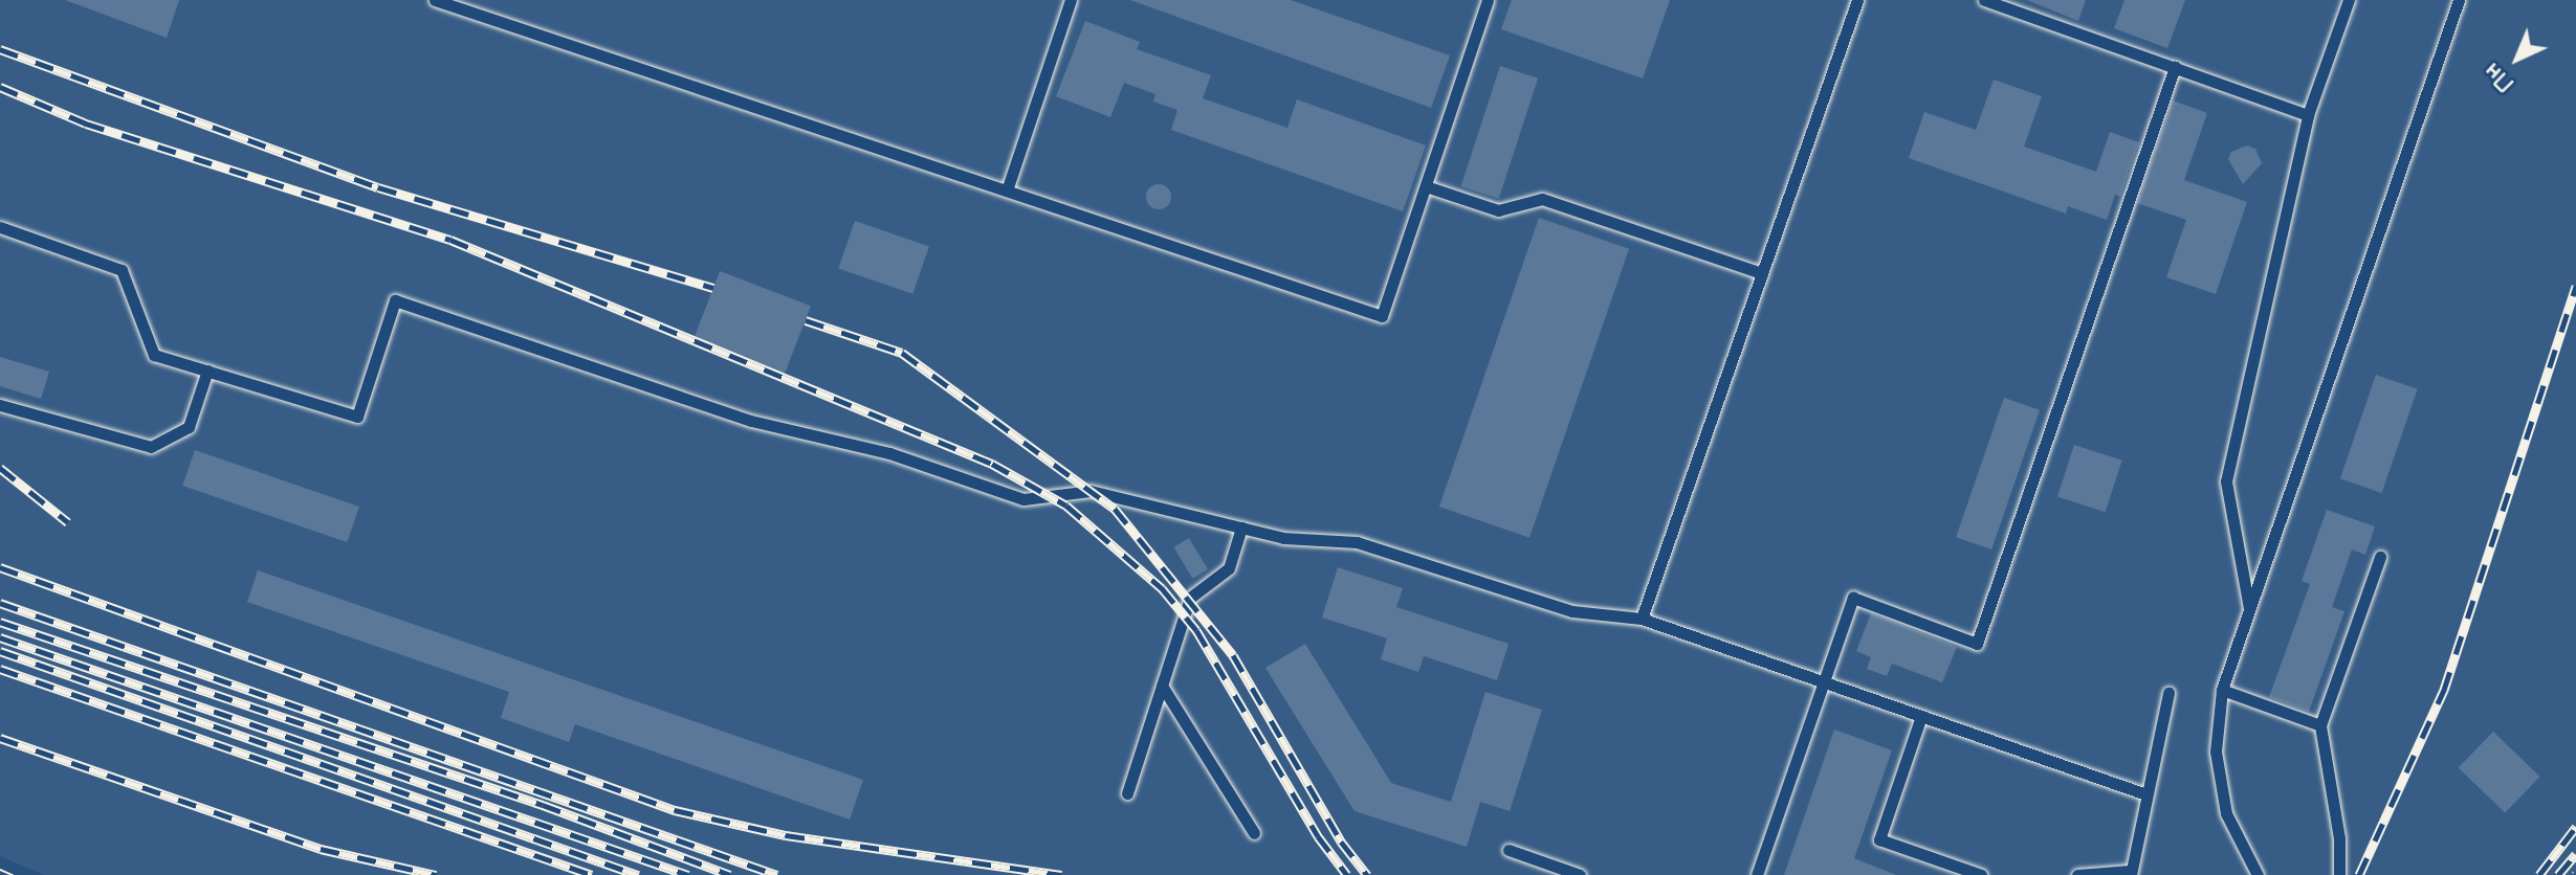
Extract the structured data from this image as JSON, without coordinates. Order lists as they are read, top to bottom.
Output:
{
  "north": "bottom left"
}
